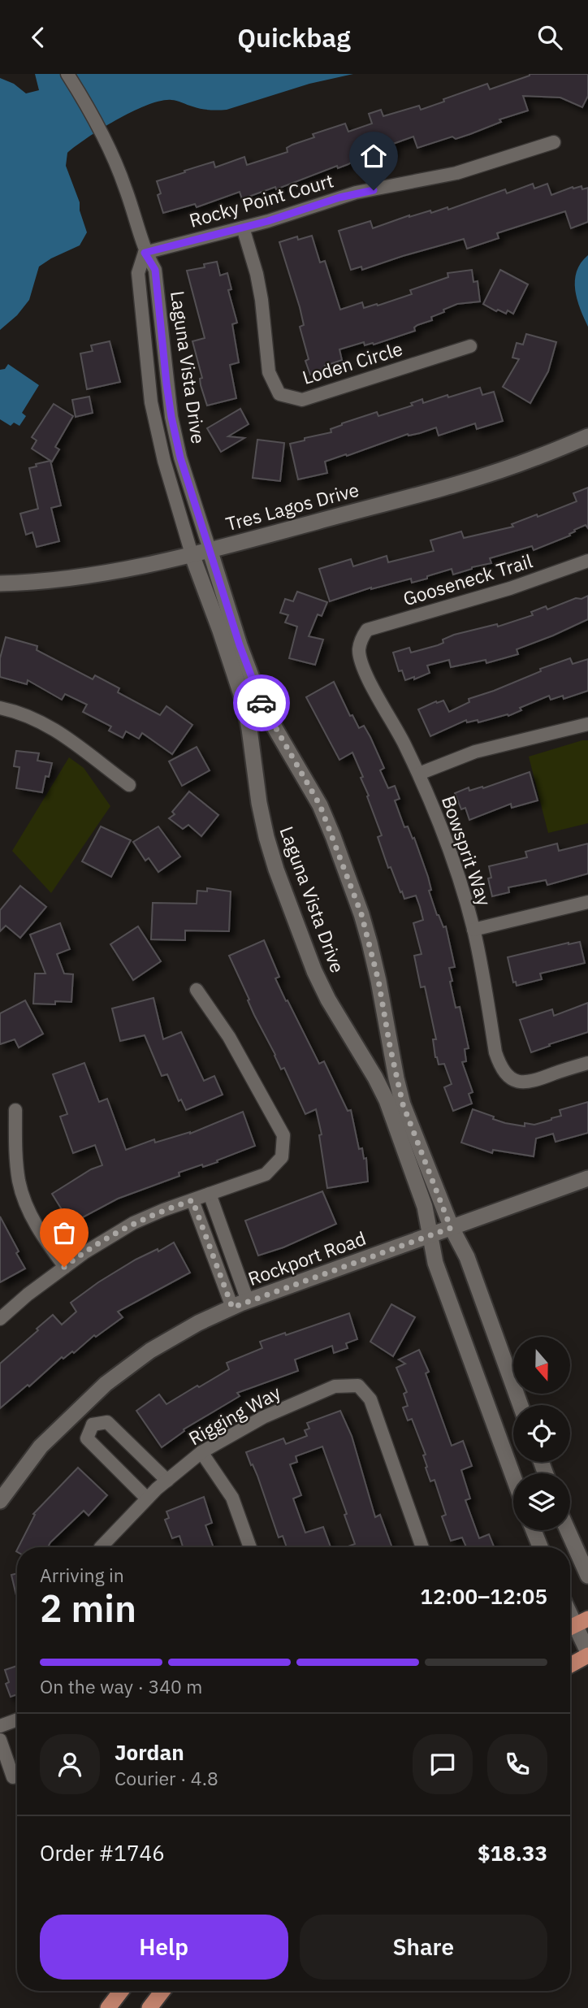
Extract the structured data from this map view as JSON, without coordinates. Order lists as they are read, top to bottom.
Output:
{
  "streets": {
    "street": [
      "Rocky Point Court",
      "Loden Circle",
      "Laguna Vista Drive",
      "Tres Lagos Drive",
      "Gooseneck Trail",
      "Bowsprit Way",
      "Rockport Road",
      "Rigging Way"
    ]
  },
  "crossings": [
    ["Rocky Point Court", "Loden Circle"],
    ["Rocky Point Court", "Laguna Vista Drive"],
    ["Laguna Vista Drive", "Tres Lagos Drive"],
    ["Laguna Vista Drive", "Rockport Road"],
    ["Gooseneck Trail", "Bowsprit Way"]
  ],
  "north": "bottom",
  "page": {
    "header": "Quickbag",
    "heading": ["2 min", "Arriving in", "12:00–12:05"],
    "panel": [
      "Jordan",
      "Courier · 4.8",
      "Order #1746",
      "$18.33"
    ],
    "bar": "On the way · 340 m",
    "buttons": ["Help", "Share"]
  }
}
